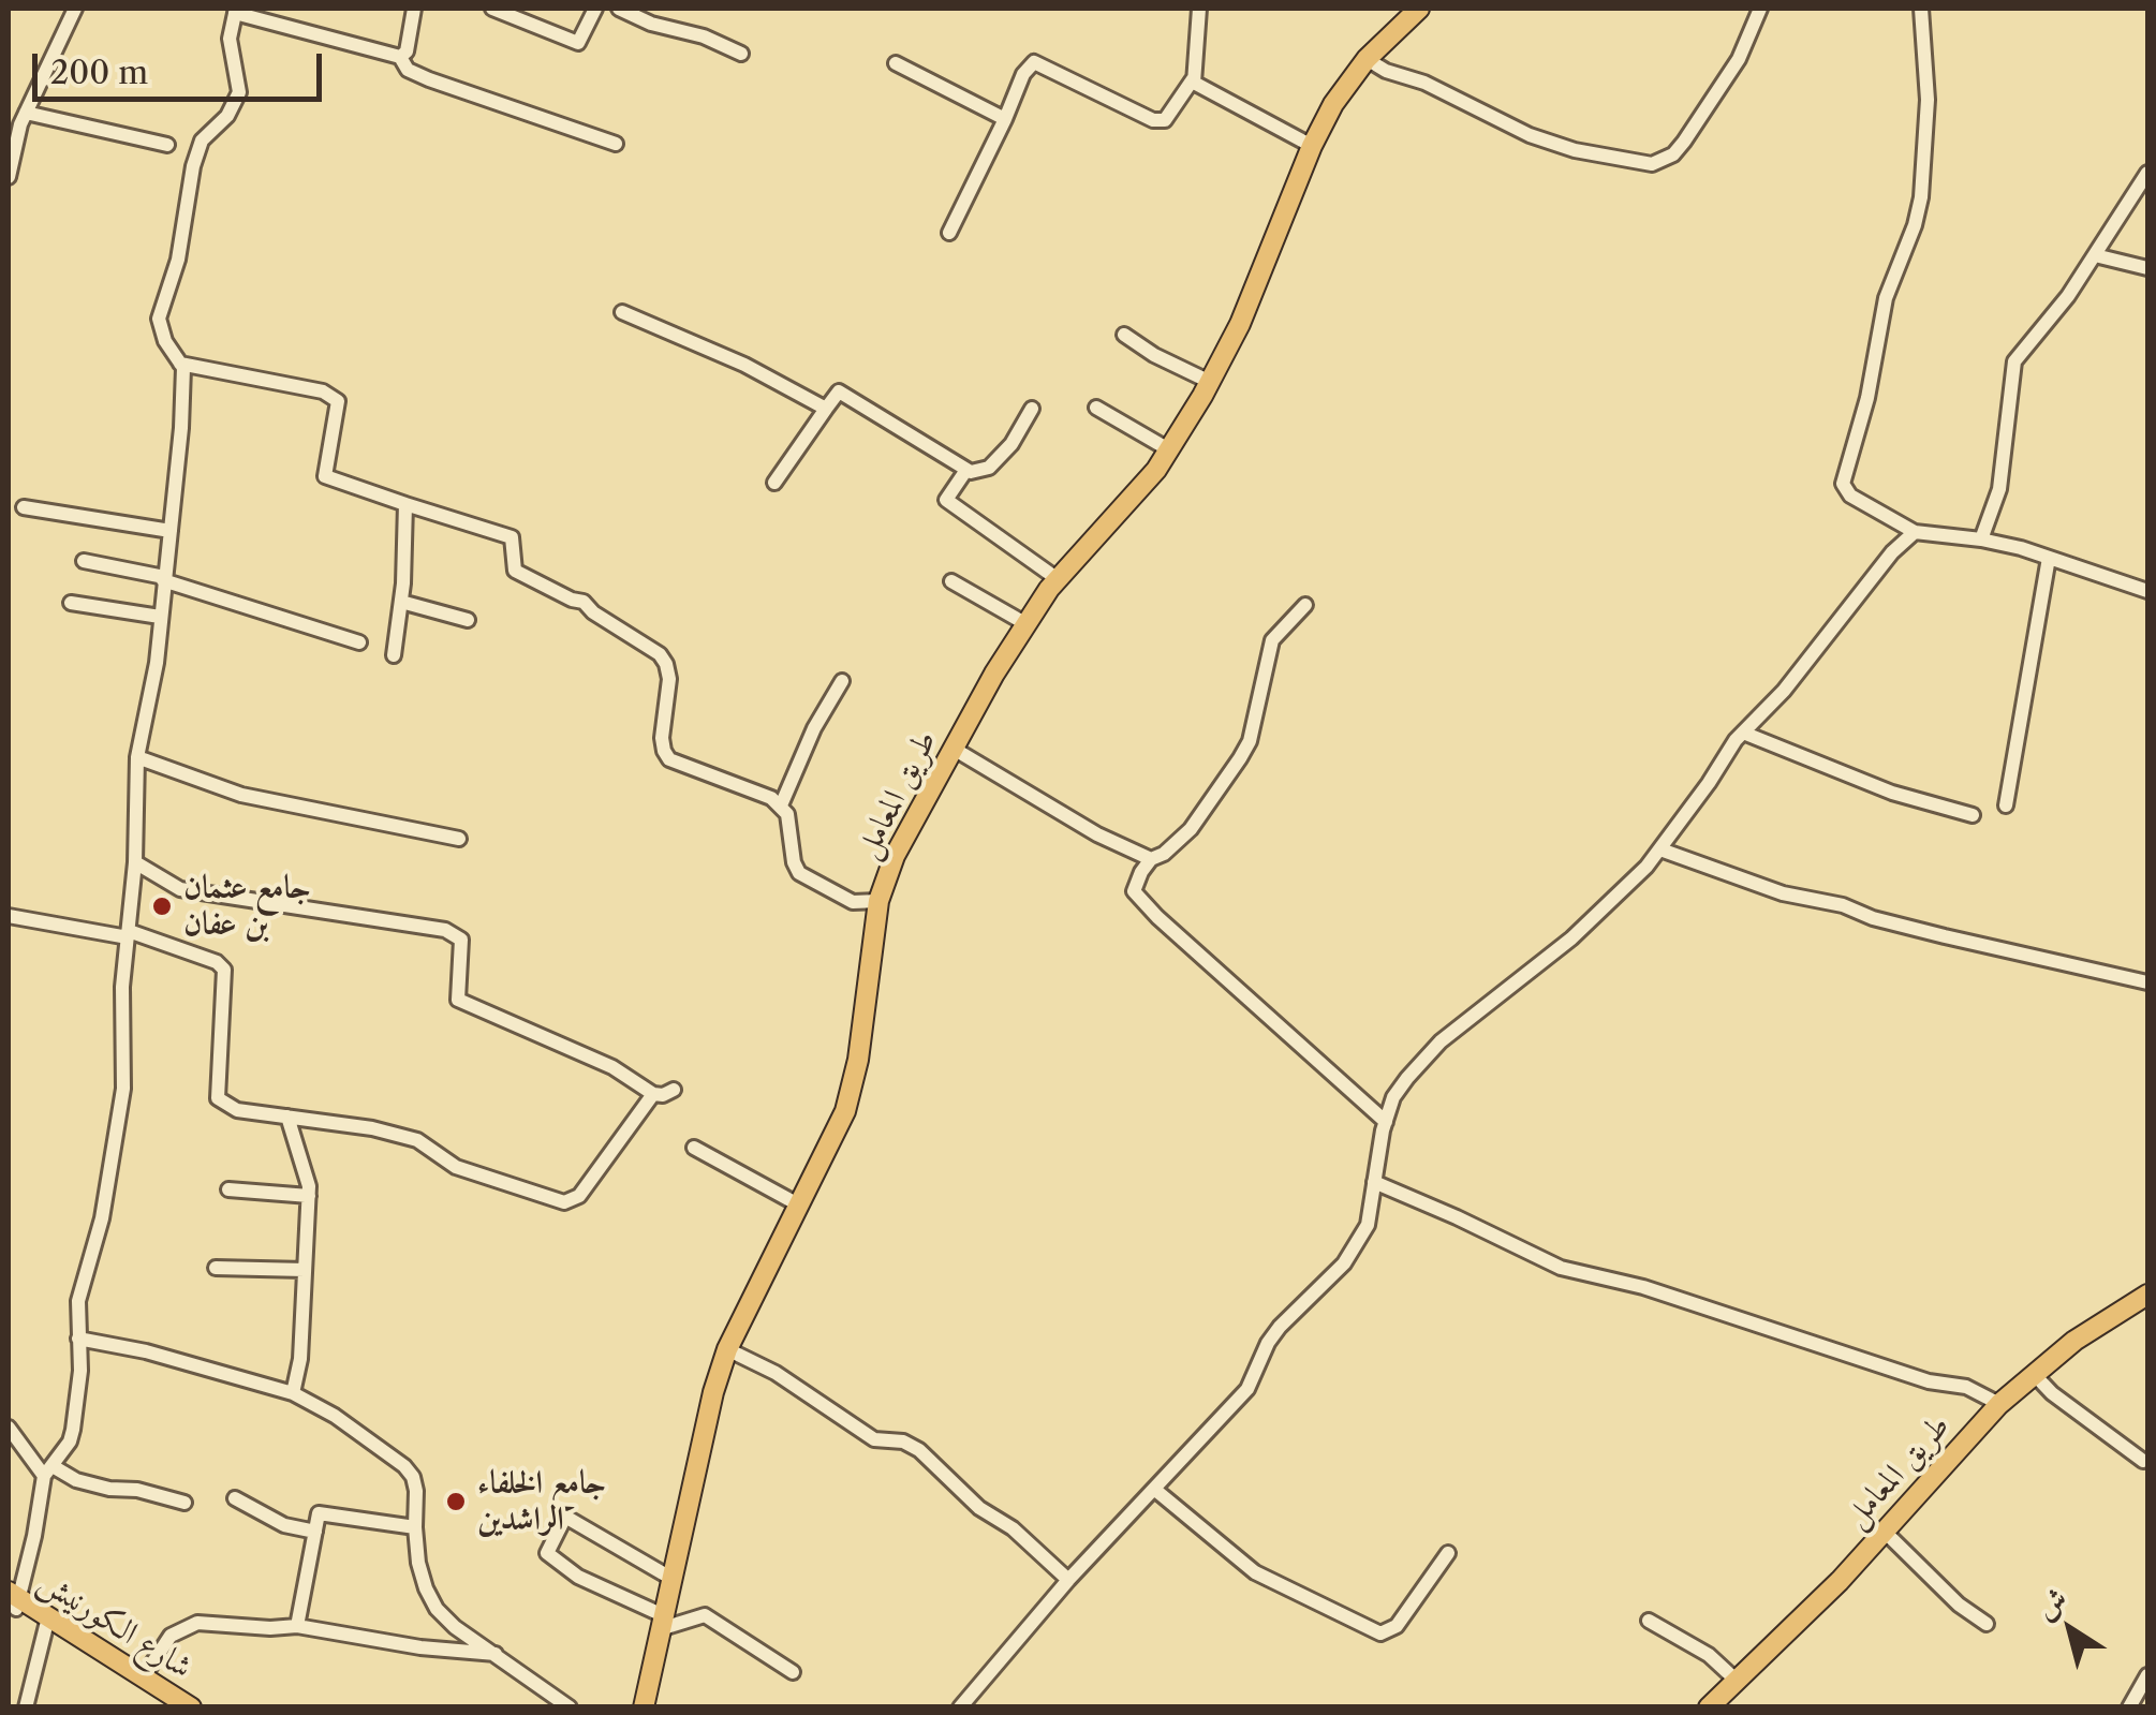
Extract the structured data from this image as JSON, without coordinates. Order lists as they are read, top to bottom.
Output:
{
  "streets": {
    "main road": ["طريق المعامل", "شارع الكورنيش"]
  },
  "places": ["جامع عثمان بن عفان", "جامع الخلفاء الراشدين"],
  "scale_bar": "200 m",
  "north": "top left"
}
